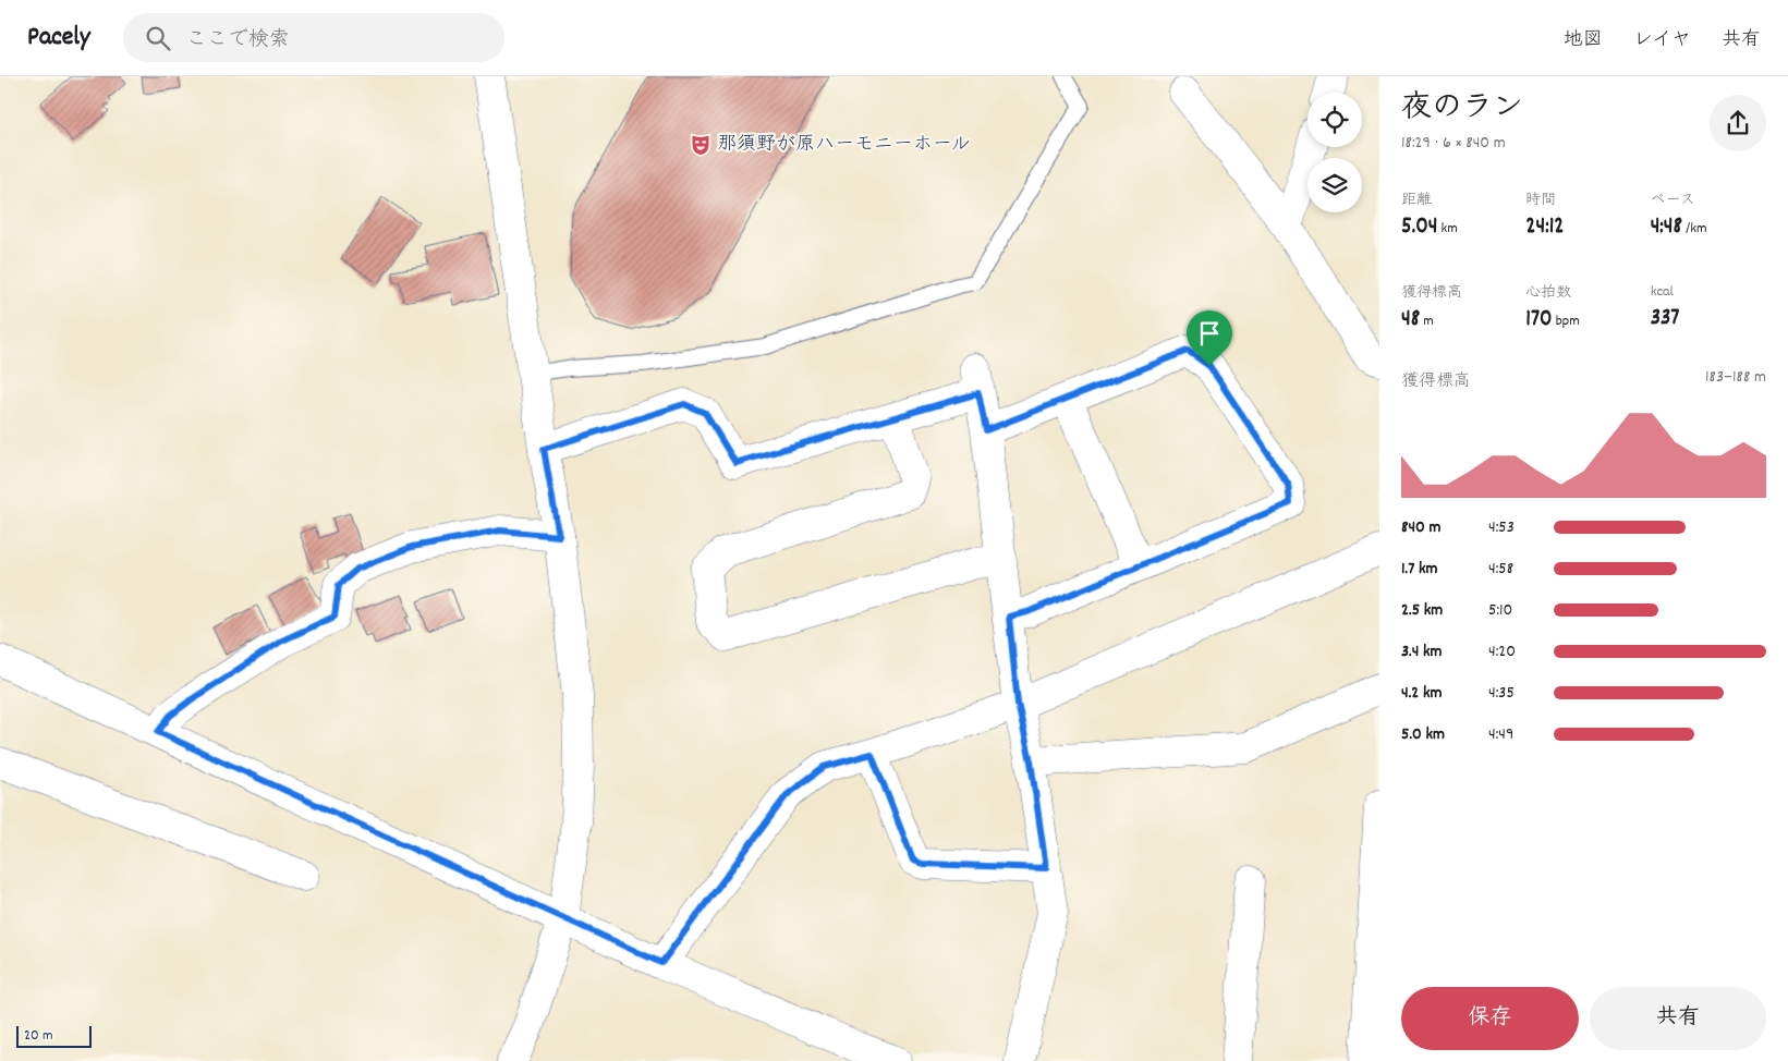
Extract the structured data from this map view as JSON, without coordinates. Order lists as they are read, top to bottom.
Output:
{
  "places": {
    "theatre": ["那須野が原ハーモニーホール"]
  },
  "scale_bar": "20 m",
  "page": {
    "header": "Pacely",
    "search": "ここで検索",
    "nav": ["地図", "レイヤ", "共有"],
    "heading": ["夜のラン", "18:29 · 6 × 840 m"],
    "stats": [
      ["距離", "5.04 km"],
      ["時間", "24:12"],
      ["ペース", "4:48 /km"],
      ["獲得標高", "48 m"],
      ["心拍数", "170 bpm"],
      ["kcal", "337"]
    ],
    "chart": ["獲得標高", "183–188 m"],
    "list": [
      {
        "name": "840 m",
        "note": "4:53"
      },
      {
        "name": "1.7 km",
        "note": "4:58"
      },
      {
        "name": "2.5 km",
        "note": "5:10"
      },
      {
        "name": "3.4 km",
        "note": "4:20"
      },
      {
        "name": "4.2 km",
        "note": "4:35"
      },
      {
        "name": "5.0 km",
        "note": "4:49"
      }
    ],
    "buttons": ["保存", "共有"],
    "scale": "20 m"
  }
}
